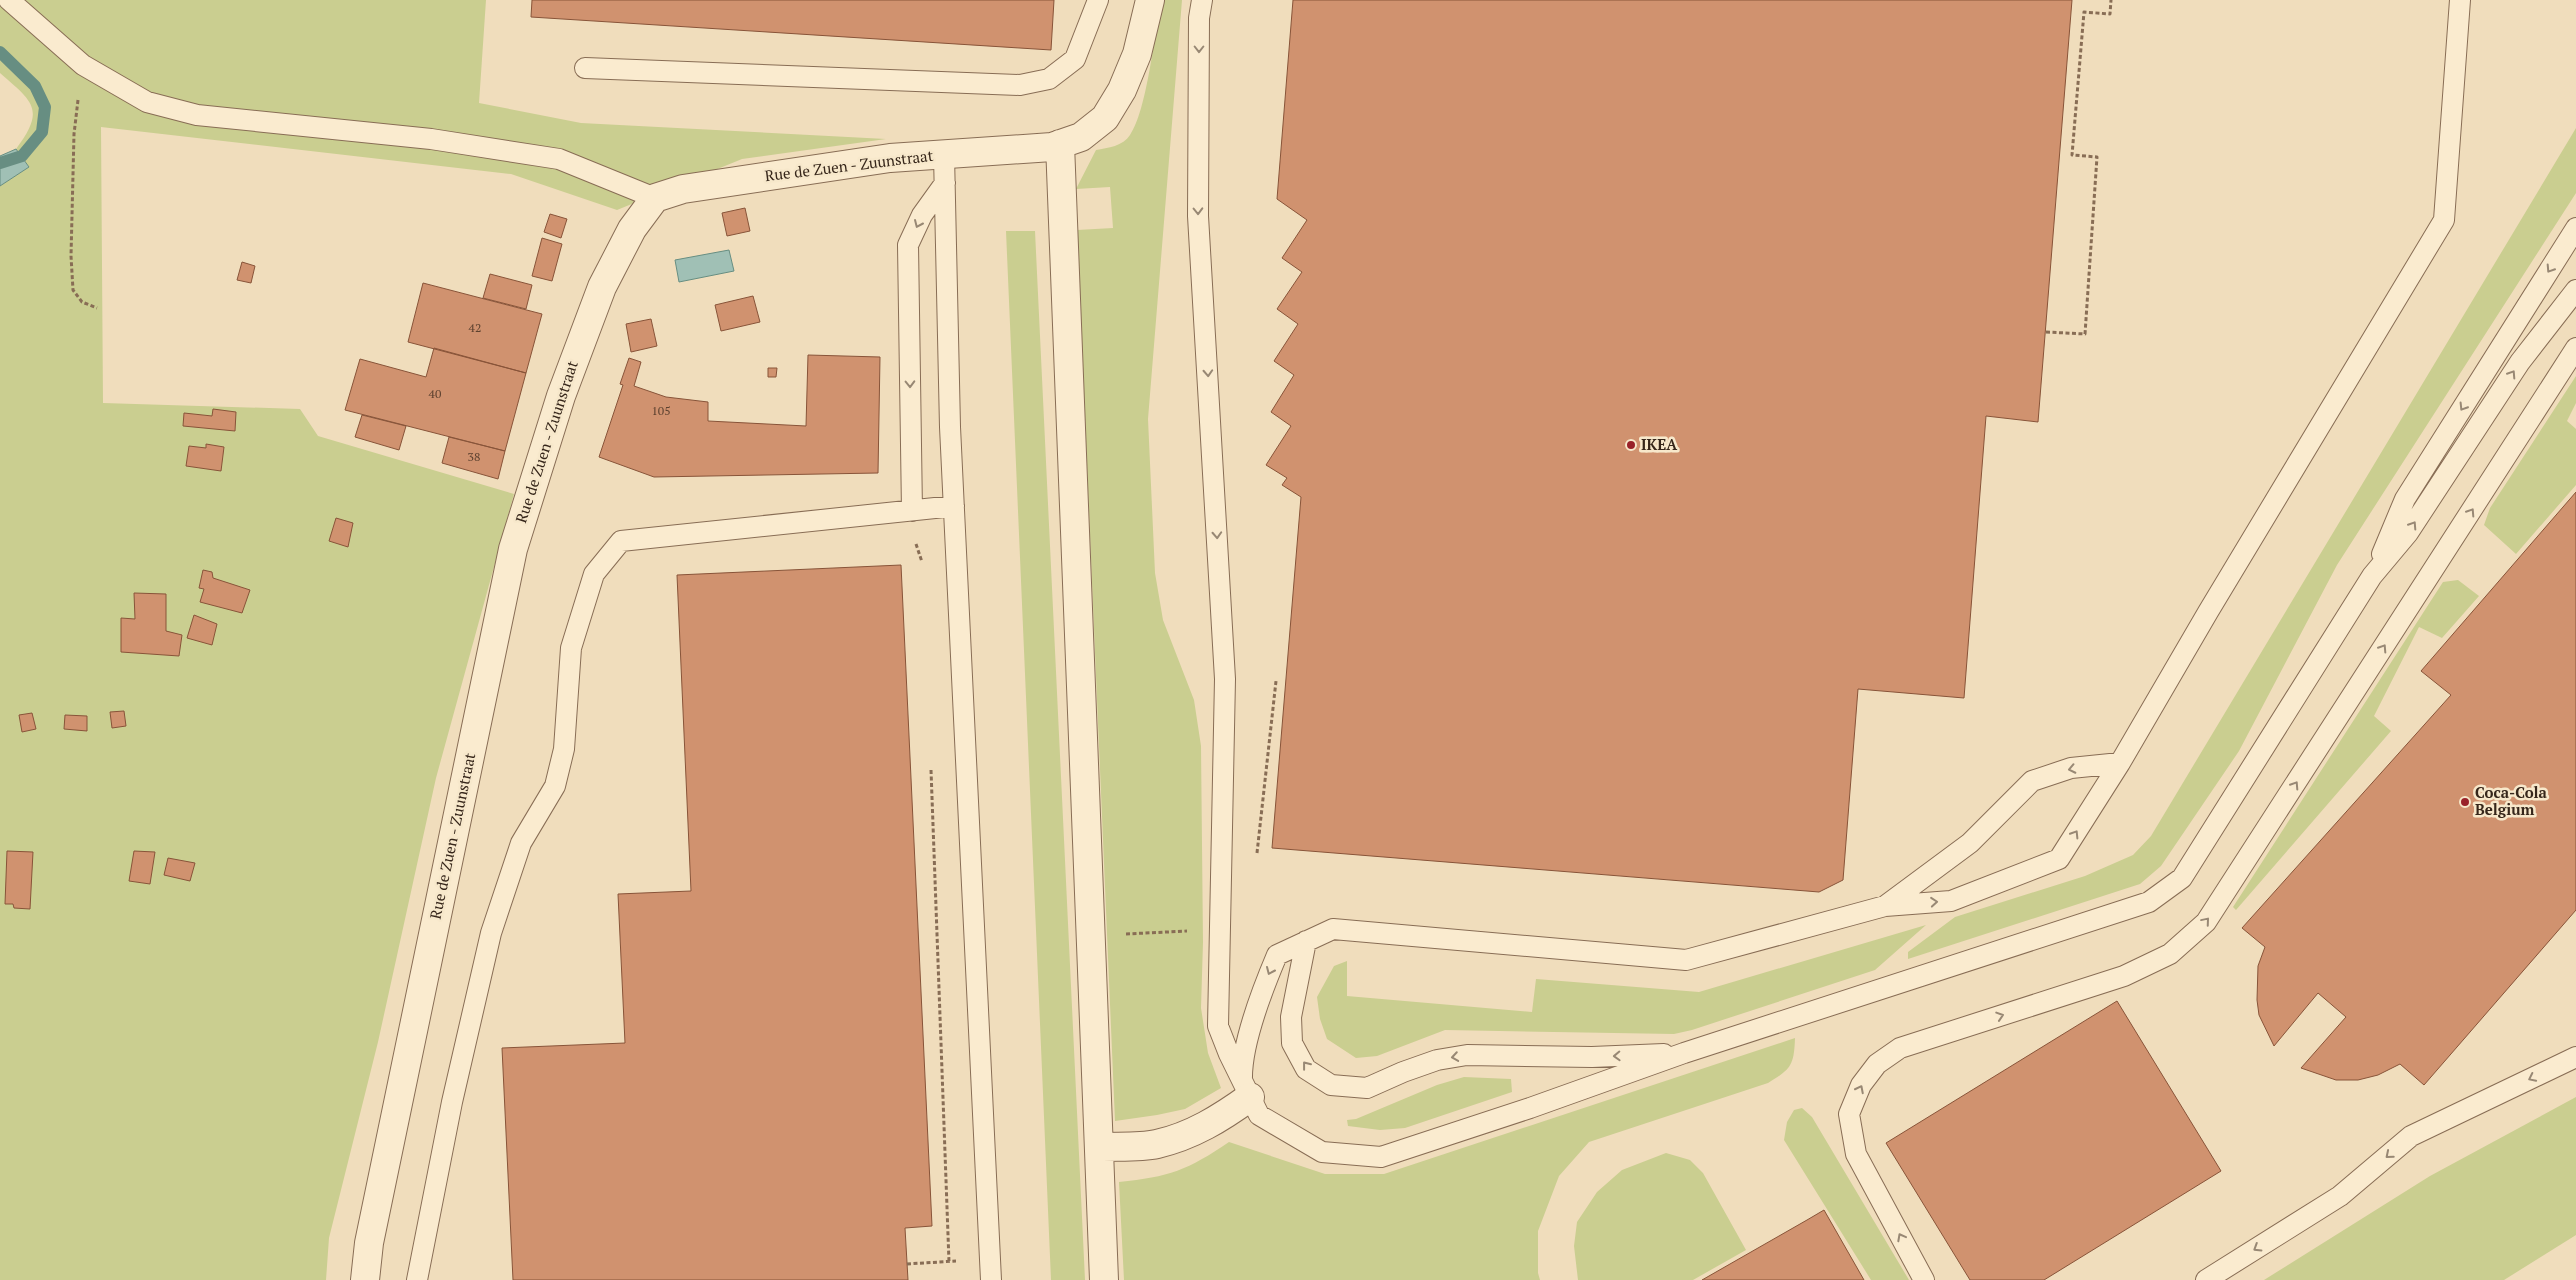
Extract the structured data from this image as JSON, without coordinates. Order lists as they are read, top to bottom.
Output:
{
  "streets": {
    "street": ["Rue de Zuen - Zuunstraat"]
  },
  "places": ["IKEA", "Coca-Cola Belgium"],
  "house_numbers": [
    "42",
    "40",
    "105",
    "38"
  ]
}
